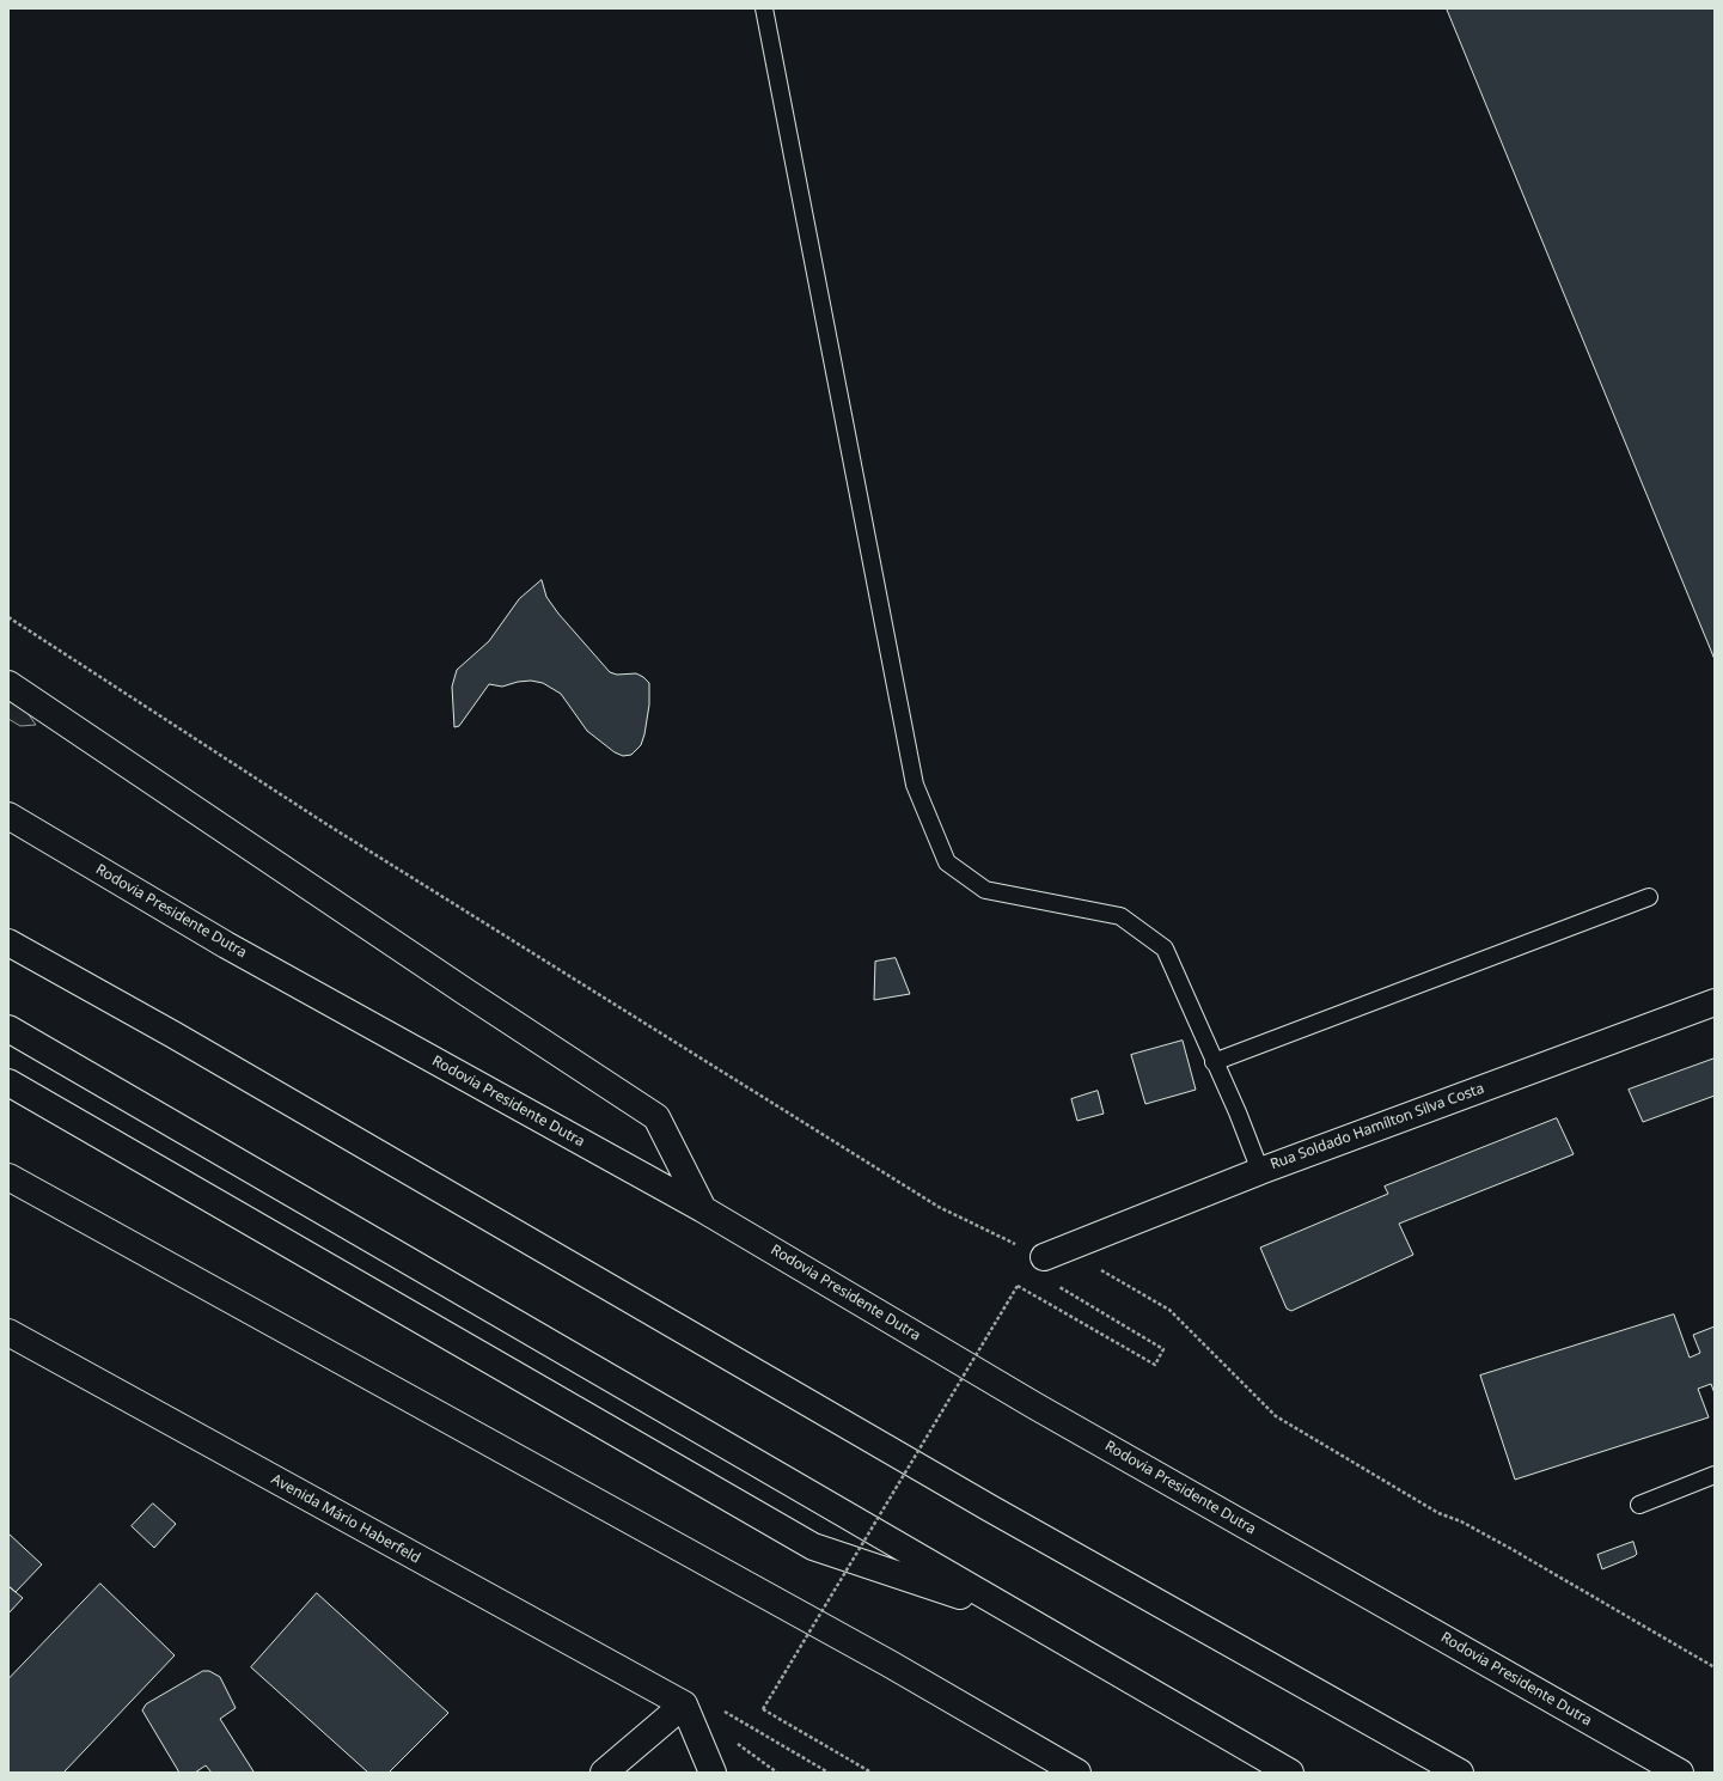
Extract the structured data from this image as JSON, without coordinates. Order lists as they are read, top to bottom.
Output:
{
  "streets": {
    "main road": ["Rodovia Presidente Dutra", "Rua Soldado Hamílton Silva Costa", "Avenida Mário Haberfeld"]
  }
}
